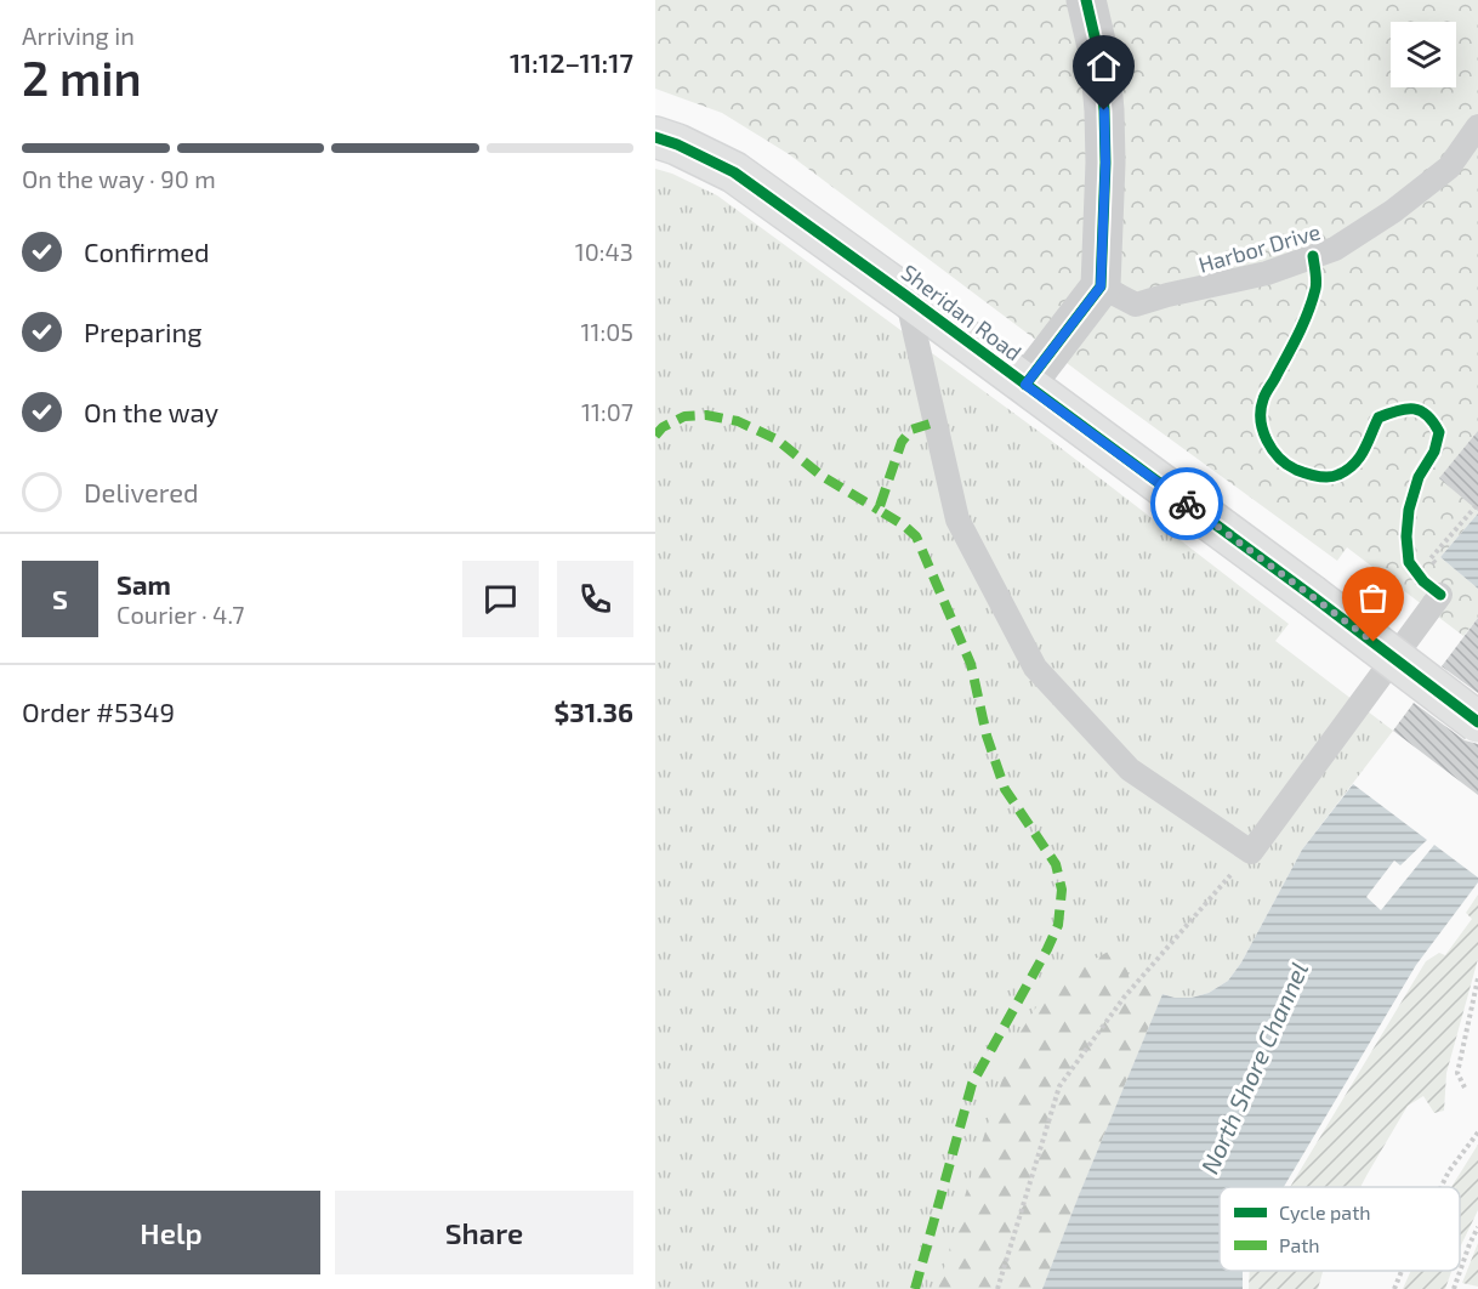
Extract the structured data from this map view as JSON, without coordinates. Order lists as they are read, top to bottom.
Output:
{
  "streets": {
    "street": ["Sheridan Road"],
    "lane": ["Harbor Drive"]
  },
  "water": ["North Shore Channel"],
  "legend": ["Cycle path", "Path"],
  "page": {
    "heading": ["2 min", "Arriving in", "11:12–11:17"],
    "panel": [
      "Sam",
      "Courier · 4.7",
      "Order #5349",
      "$31.36"
    ],
    "bar": "On the way · 90 m",
    "list": [
      ["Confirmed", "10:43"],
      ["Preparing", "11:05"],
      ["On the way", "11:07"],
      "Delivered"
    ],
    "round": "S",
    "buttons": ["Help", "Share"]
  }
}
